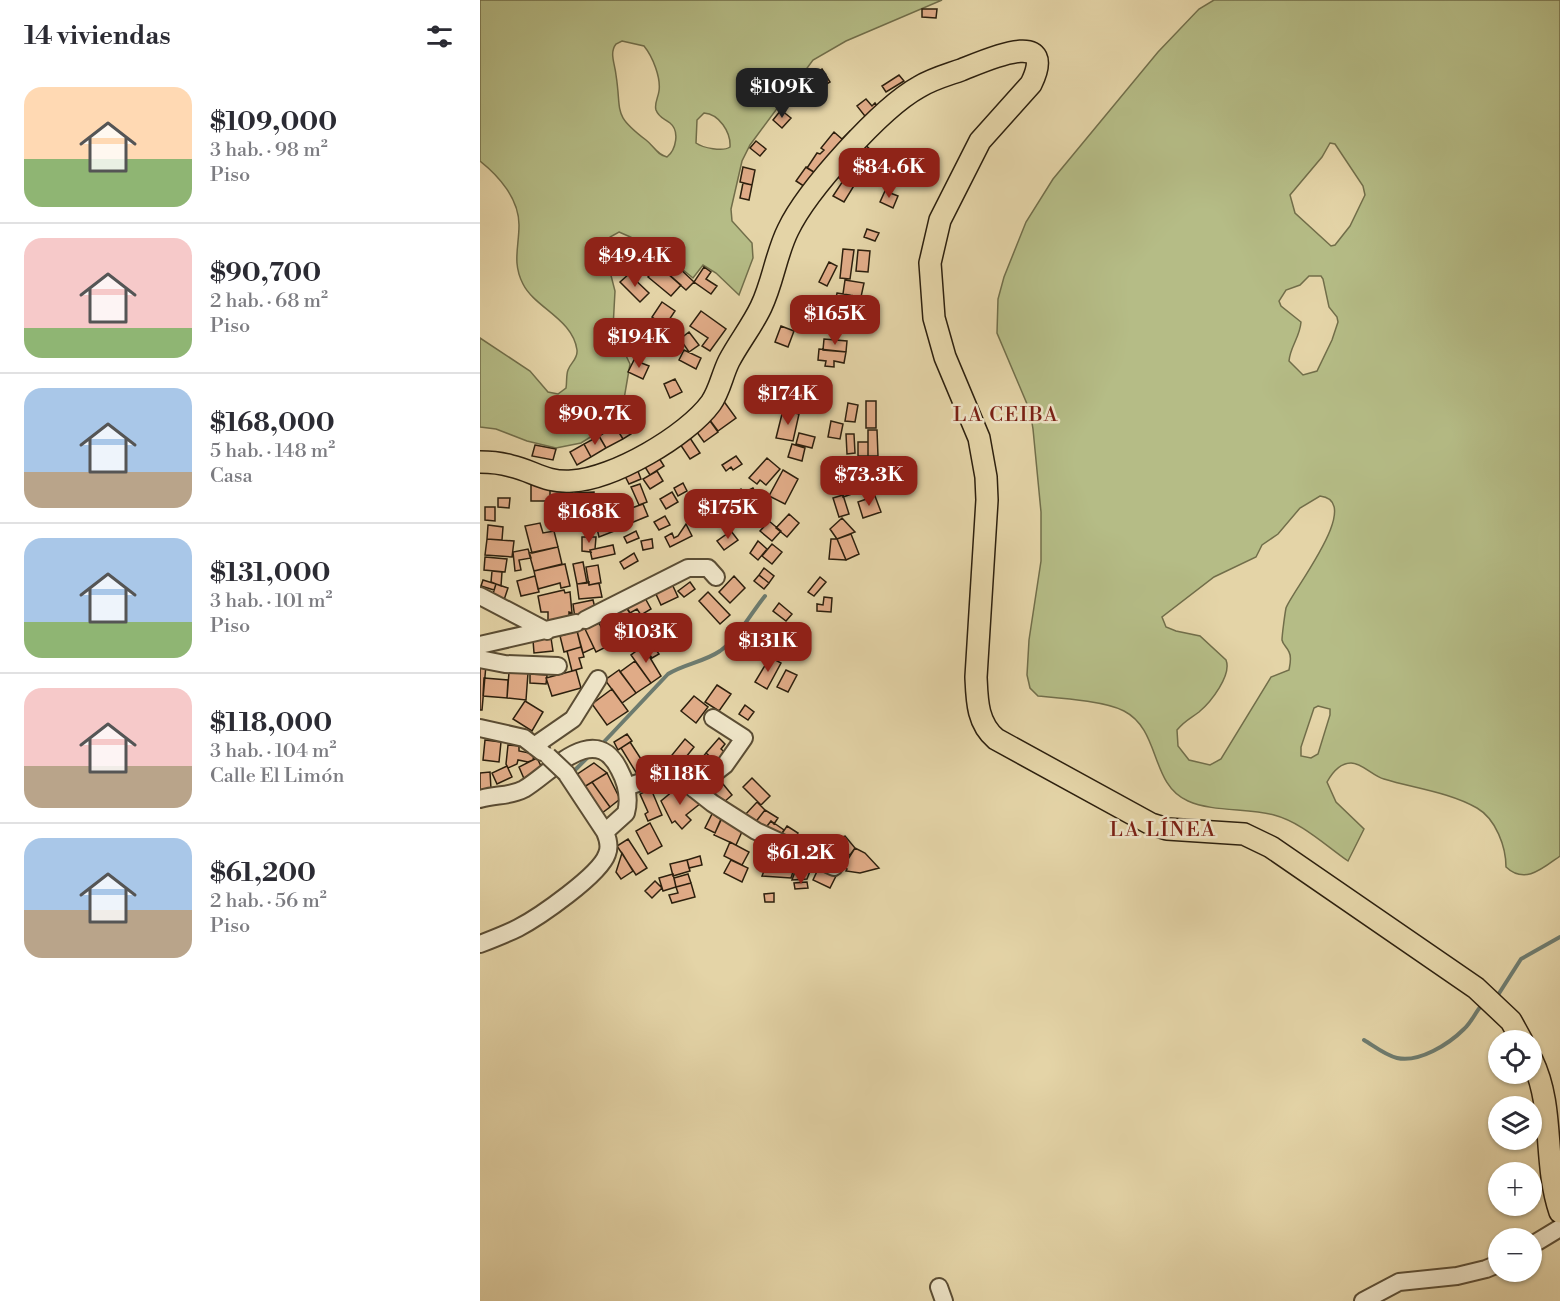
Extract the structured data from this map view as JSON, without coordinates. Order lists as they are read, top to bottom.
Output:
{
  "districts": ["LA CEIBA", "LA LÍNEA"],
  "page": {
    "heading": "14 viviendas",
    "price": [
      "$109K",
      "$84.6K",
      "$49.4K",
      "$165K",
      "$194K",
      "$174K",
      "$90.7K",
      "$73.3K",
      "$175K",
      "$168K",
      "$103K",
      "$131K",
      "$118K",
      "$61.2K"
    ],
    "list": [
      {
        "name": "$109,000",
        "note": "3 hab. · 98 m² · Piso"
      },
      {
        "name": "$90,700",
        "note": "2 hab. · 68 m² · Piso"
      },
      {
        "name": "$168,000",
        "note": "5 hab. · 148 m² · Casa"
      },
      {
        "name": "$131,000",
        "note": "3 hab. · 101 m² · Piso"
      },
      {
        "name": "$118,000",
        "note": "3 hab. · 104 m² · Calle El Limón"
      },
      {
        "name": "$61,200",
        "note": "2 hab. · 56 m² · Piso"
      }
    ],
    "map_buttons": ["+", "−"]
  }
}
